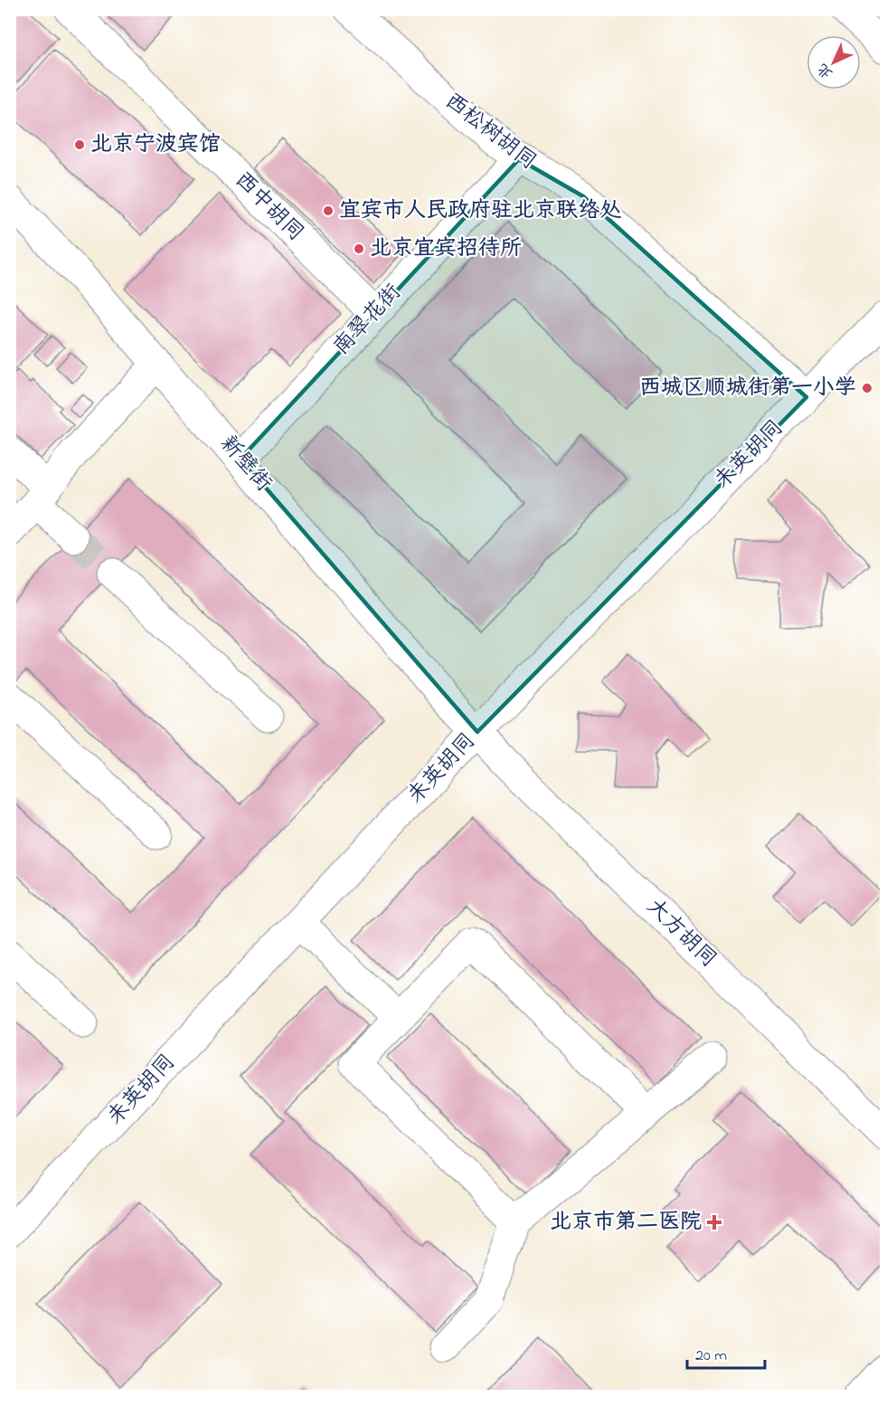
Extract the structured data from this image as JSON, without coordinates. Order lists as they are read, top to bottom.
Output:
{
  "streets": {
    "street": [
      "西松树胡同",
      "西中胡同",
      "南翠花街",
      "未英胡同",
      "新壁街",
      "大方胡同"
    ]
  },
  "crossings": [
    ["西松树胡同", "南翠花街"],
    ["西松树胡同", "未英胡同"],
    ["西中胡同", "南翠花街"],
    ["南翠花街", "新壁街"],
    ["未英胡同", "新壁街"],
    ["未英胡同", "大方胡同"],
    ["新壁街", "大方胡同"]
  ],
  "places": {
    "other": [
      "北京宁波宾馆",
      "宜宾市人民政府驻北京联络处",
      "北京宜宾招待所",
      "西城区顺城街第一小学"
    ],
    "health": ["北京市第二医院"]
  },
  "scale_bar": "20 m",
  "north": "bottom left"
}
